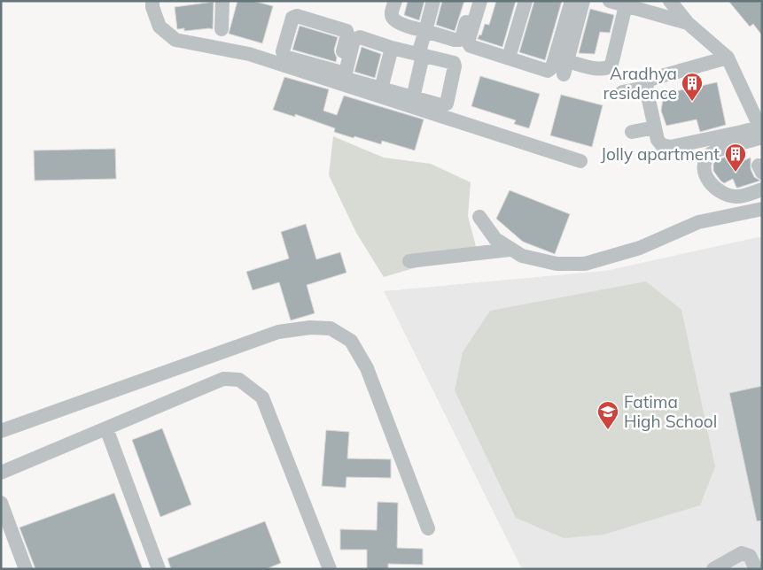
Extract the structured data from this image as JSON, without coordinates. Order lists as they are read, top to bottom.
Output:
{
  "places": {
    "building": ["Aradhya residence", "Jolly apartment"],
    "school or university": ["Fatima High School"]
  }
}
